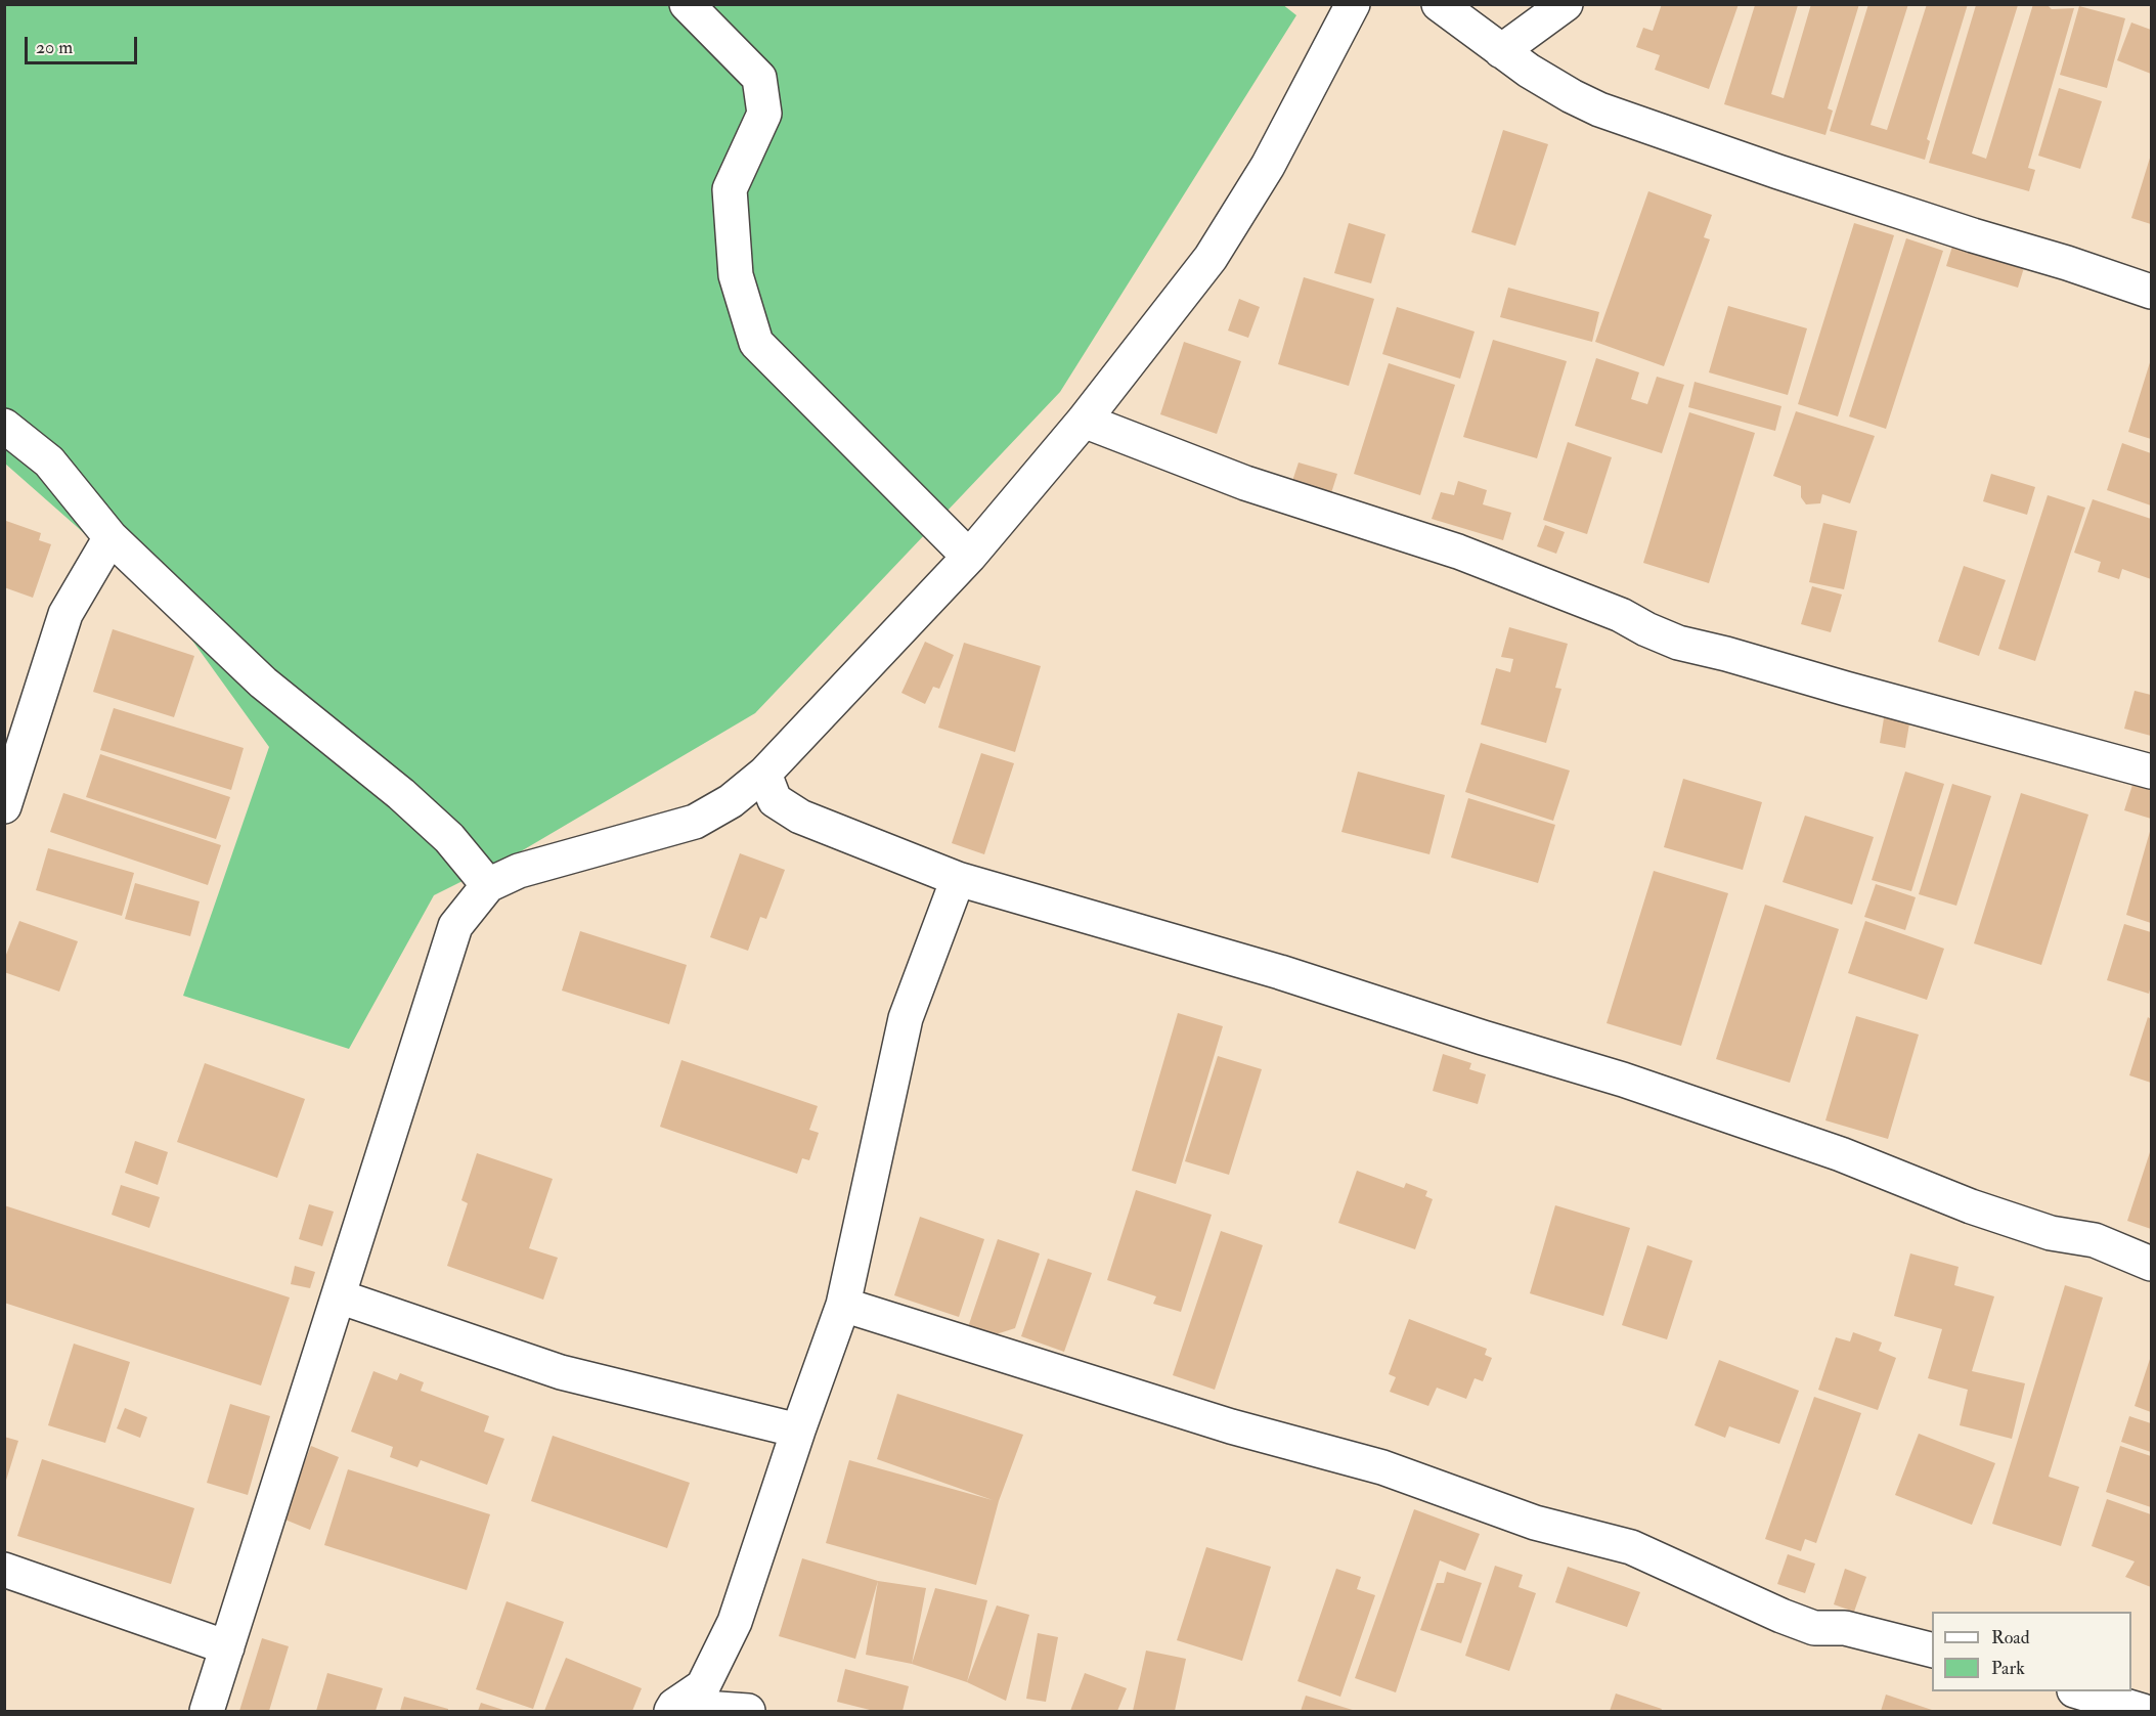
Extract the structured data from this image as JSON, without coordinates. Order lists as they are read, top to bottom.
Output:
{
  "legend": ["Road", "Park"],
  "scale_bar": "20 m"
}
